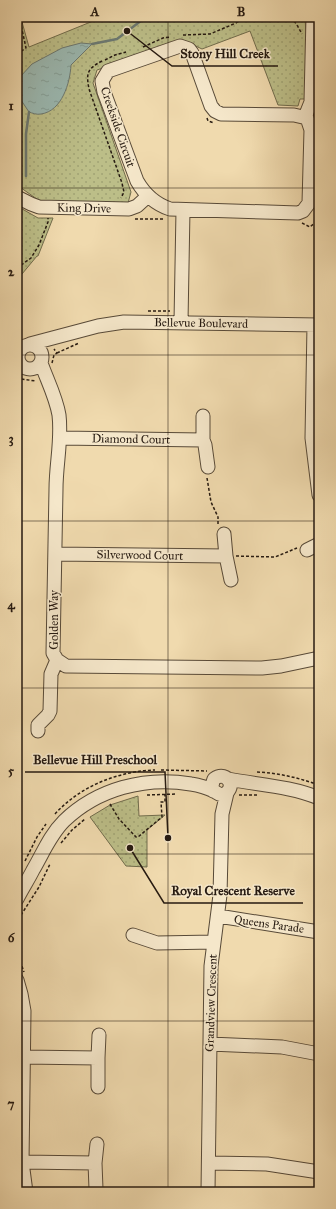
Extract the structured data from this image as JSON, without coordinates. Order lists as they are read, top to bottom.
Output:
{
  "streets": {
    "street": [
      "Creekside Circuit",
      "King Drive",
      "Bellevue Boulevard",
      "Diamond Court",
      "Silverwood Court",
      "Golden Way",
      "Queens Parade",
      "Grandview Crescent"
    ]
  },
  "crossings": [
    ["Creekside Circuit", "King Drive"],
    ["Bellevue Boulevard", "Golden Way"],
    ["Diamond Court", "Golden Way"],
    ["Silverwood Court", "Golden Way"],
    ["Queens Parade", "Grandview Crescent"]
  ],
  "places": ["Stony Hill Creek", "Bellevue Hill Preschool", "Royal Crescent Reserve"],
  "grid": {
    "columns": ["A", "B"],
    "rows": [
      "1",
      "2",
      "3",
      "4",
      "5",
      "6",
      "7"
    ]
  }
}
